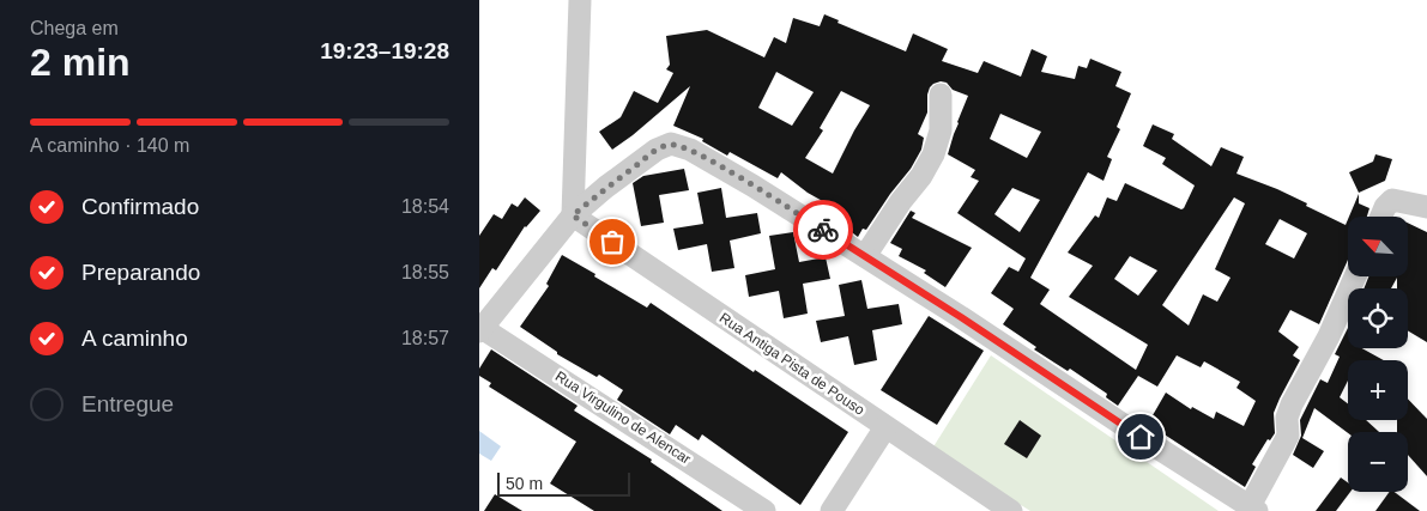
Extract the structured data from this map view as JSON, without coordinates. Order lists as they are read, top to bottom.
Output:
{
  "streets": {
    "street": ["Rua Antiga Pista de Pouso", "Rua Virgulino de Alencar"]
  },
  "scale_bar": "50 m",
  "north": "top left",
  "page": {
    "heading": ["2 min", "Chega em", "19:23–19:28"],
    "bar": "A caminho · 140 m",
    "list": [
      ["Confirmado", "18:54"],
      ["Preparando", "18:55"],
      ["A caminho", "18:57"],
      "Entregue"
    ],
    "map_buttons": ["+", "−"],
    "scale": "50 m"
  }
}
